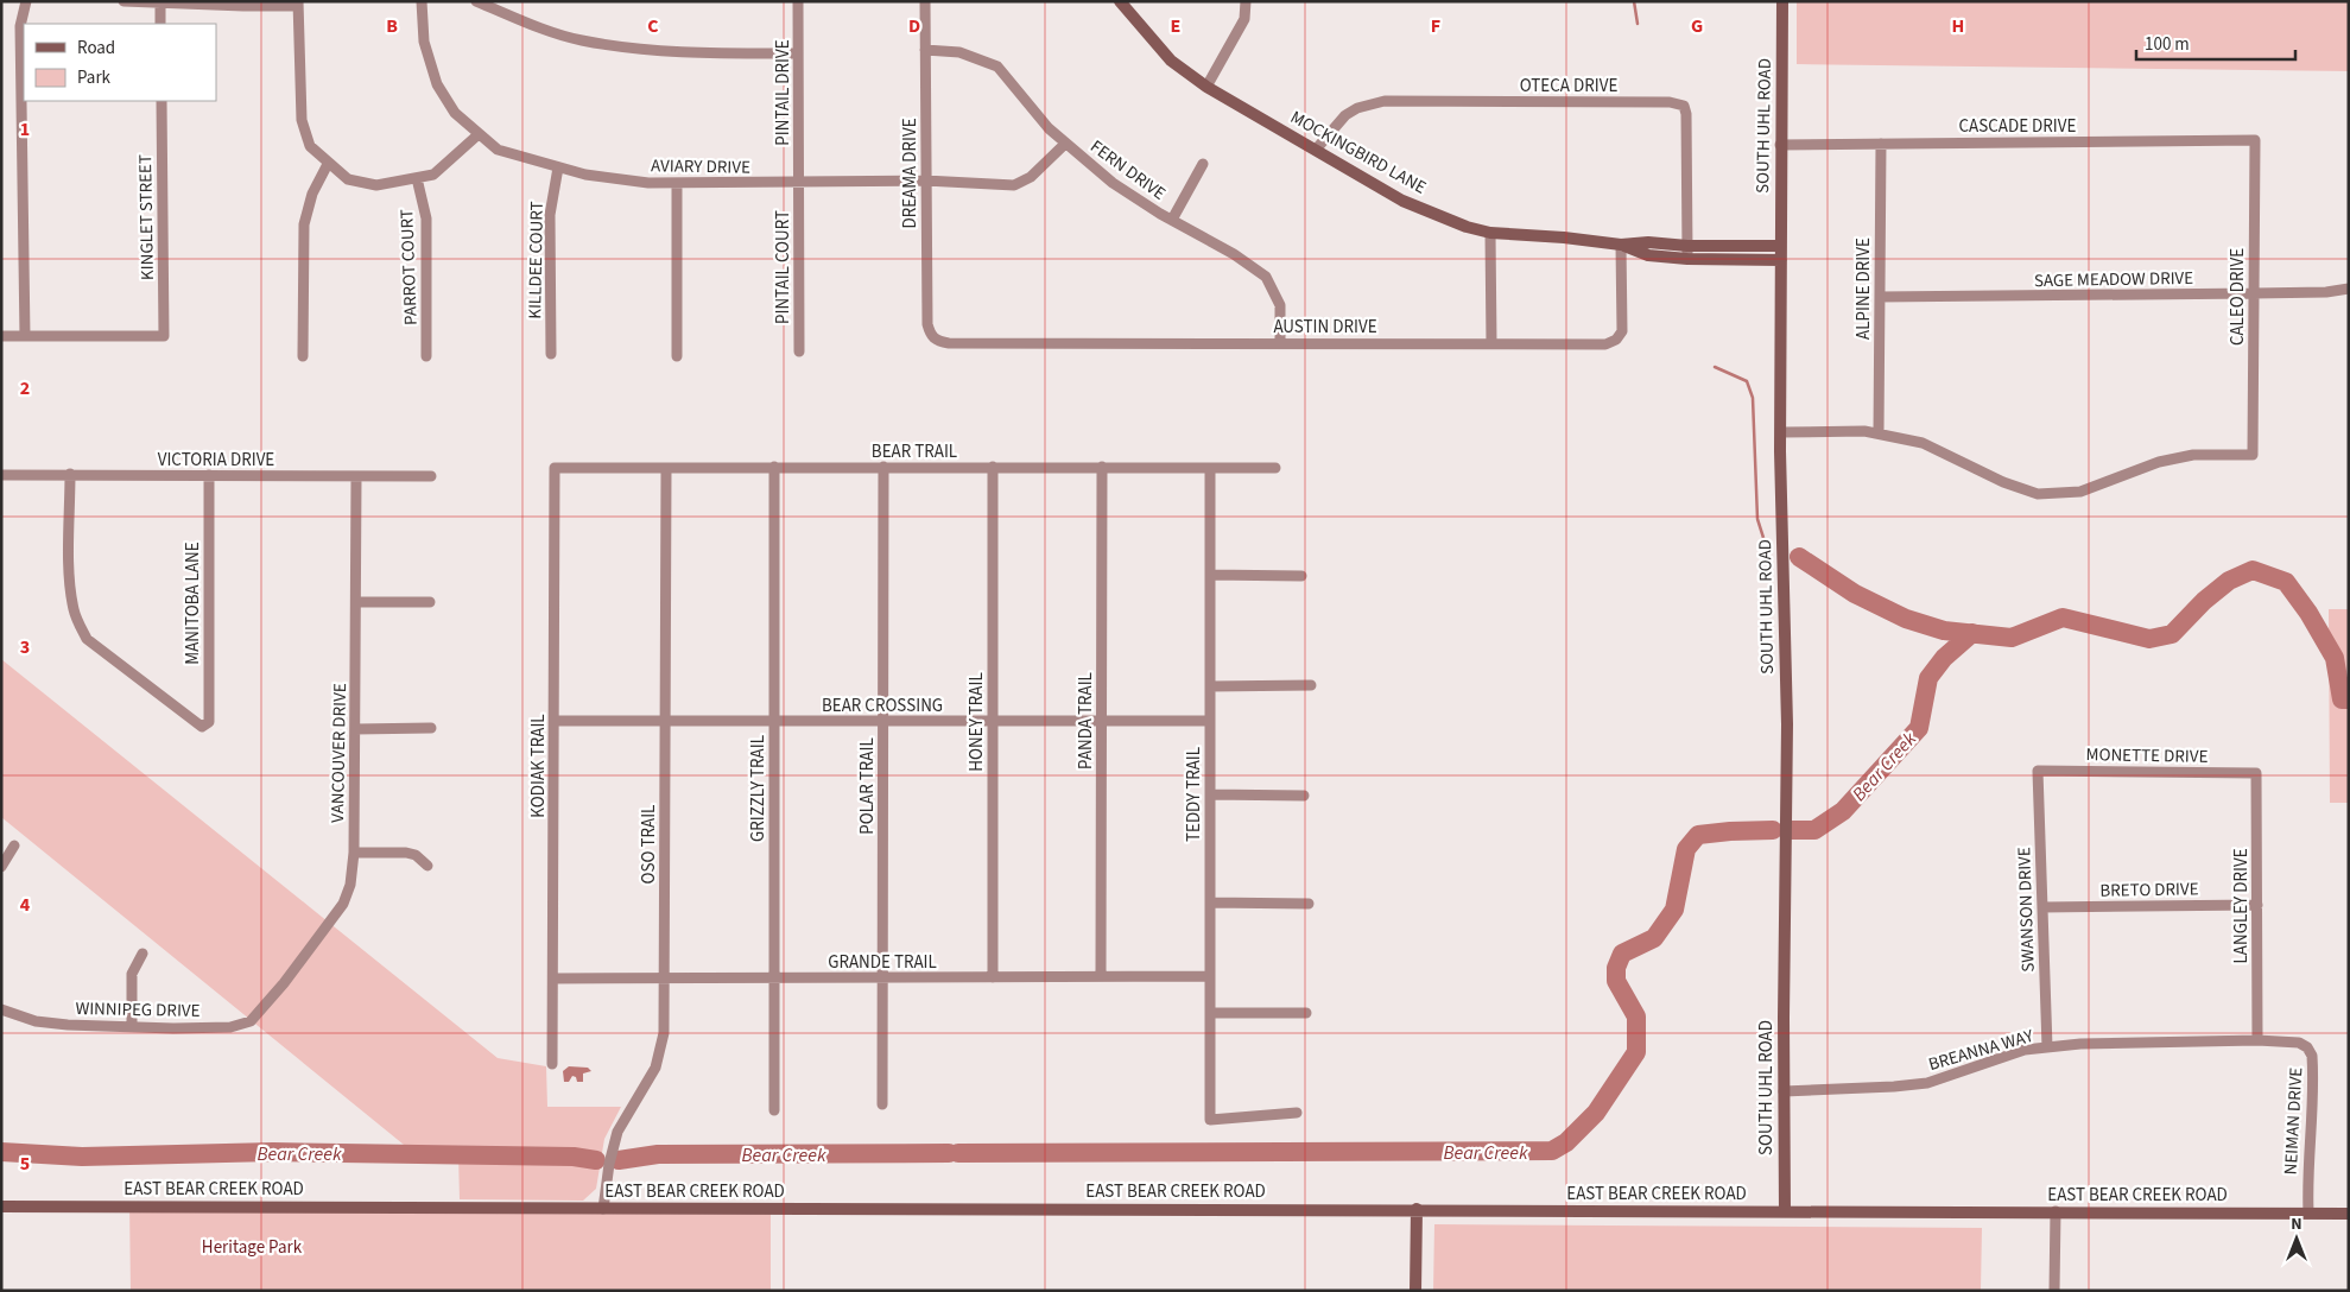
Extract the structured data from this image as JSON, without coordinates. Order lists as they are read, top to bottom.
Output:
{
  "streets": {
    "main road": ["SOUTH UHL ROAD", "MOCKINGBIRD LANE", "EAST BEAR CREEK ROAD"],
    "street": [
      "OTECA DRIVE",
      "PINTAIL DRIVE",
      "CASCADE DRIVE",
      "AVIARY DRIVE",
      "FERN DRIVE",
      "DREAMA DRIVE",
      "KINGLET STREET",
      "KILLDEE COURT",
      "PARROT COURT",
      "PINTAIL COURT",
      "SAGE MEADOW DRIVE",
      "ALPINE DRIVE",
      "CALEO DRIVE",
      "AUSTIN DRIVE",
      "BEAR TRAIL",
      "VICTORIA DRIVE",
      "MANITOBA LANE",
      "BEAR CROSSING",
      "PANDA TRAIL",
      "HONEY TRAIL",
      "VANCOUVER DRIVE",
      "MONETTE DRIVE",
      "KODIAK TRAIL",
      "POLAR TRAIL",
      "GRIZZLY TRAIL",
      "TEDDY TRAIL",
      "OSO TRAIL",
      "BRETO DRIVE",
      "LANGLEY DRIVE",
      "SWANSON DRIVE",
      "GRANDE TRAIL",
      "WINNIPEG DRIVE",
      "BREANNA WAY",
      "NEIMAN DRIVE"
    ]
  },
  "crossings": [
    ["OTECA DRIVE", "MOCKINGBIRD LANE"],
    ["PINTAIL DRIVE", "AVIARY DRIVE"],
    ["PINTAIL DRIVE", "PINTAIL COURT"],
    ["SOUTH UHL ROAD", "CASCADE DRIVE"],
    ["SOUTH UHL ROAD", "MOCKINGBIRD LANE"],
    ["SOUTH UHL ROAD", "BREANNA WAY"],
    ["SOUTH UHL ROAD", "EAST BEAR CREEK ROAD"],
    ["CASCADE DRIVE", "ALPINE DRIVE"],
    ["CASCADE DRIVE", "CALEO DRIVE"],
    ["MOCKINGBIRD LANE", "AUSTIN DRIVE"],
    ["AVIARY DRIVE", "FERN DRIVE"],
    ["AVIARY DRIVE", "DREAMA DRIVE"],
    ["AVIARY DRIVE", "KILLDEE COURT"],
    ["AVIARY DRIVE", "PINTAIL COURT"],
    ["FERN DRIVE", "DREAMA DRIVE"],
    ["FERN DRIVE", "AUSTIN DRIVE"],
    ["DREAMA DRIVE", "AUSTIN DRIVE"],
    ["SAGE MEADOW DRIVE", "ALPINE DRIVE"],
    ["SAGE MEADOW DRIVE", "CALEO DRIVE"],
    ["ALPINE DRIVE", "CALEO DRIVE"],
    ["BEAR TRAIL", "PANDA TRAIL"],
    ["BEAR TRAIL", "HONEY TRAIL"],
    ["BEAR TRAIL", "KODIAK TRAIL"],
    ["BEAR TRAIL", "POLAR TRAIL"],
    ["BEAR TRAIL", "GRIZZLY TRAIL"],
    ["BEAR TRAIL", "TEDDY TRAIL"],
    ["BEAR TRAIL", "OSO TRAIL"],
    ["VICTORIA DRIVE", "MANITOBA LANE"],
    ["VICTORIA DRIVE", "VANCOUVER DRIVE"],
    ["BEAR CROSSING", "PANDA TRAIL"],
    ["BEAR CROSSING", "HONEY TRAIL"],
    ["BEAR CROSSING", "KODIAK TRAIL"],
    ["BEAR CROSSING", "POLAR TRAIL"],
    ["BEAR CROSSING", "GRIZZLY TRAIL"],
    ["BEAR CROSSING", "TEDDY TRAIL"],
    ["BEAR CROSSING", "OSO TRAIL"],
    ["PANDA TRAIL", "GRANDE TRAIL"],
    ["HONEY TRAIL", "GRANDE TRAIL"],
    ["VANCOUVER DRIVE", "WINNIPEG DRIVE"],
    ["MONETTE DRIVE", "LANGLEY DRIVE"],
    ["MONETTE DRIVE", "SWANSON DRIVE"],
    ["KODIAK TRAIL", "GRANDE TRAIL"],
    ["POLAR TRAIL", "GRANDE TRAIL"],
    ["GRIZZLY TRAIL", "GRANDE TRAIL"],
    ["TEDDY TRAIL", "GRANDE TRAIL"],
    ["OSO TRAIL", "GRANDE TRAIL"],
    ["OSO TRAIL", "EAST BEAR CREEK ROAD"],
    ["BRETO DRIVE", "LANGLEY DRIVE"],
    ["BRETO DRIVE", "SWANSON DRIVE"],
    ["LANGLEY DRIVE", "BREANNA WAY"],
    ["LANGLEY DRIVE", "NEIMAN DRIVE"],
    ["SWANSON DRIVE", "BREANNA WAY"],
    ["BREANNA WAY", "NEIMAN DRIVE"],
    ["NEIMAN DRIVE", "EAST BEAR CREEK ROAD"]
  ],
  "water": ["Bear Creek"],
  "parks": ["Heritage Park"],
  "legend": ["Road", "Park"],
  "scale_bar": "100 m",
  "north": "top",
  "grid": {
    "columns": [
      "B",
      "C",
      "D",
      "E",
      "F",
      "G",
      "H"
    ],
    "rows": [
      "1",
      "2",
      "3",
      "4",
      "5"
    ]
  }
}
